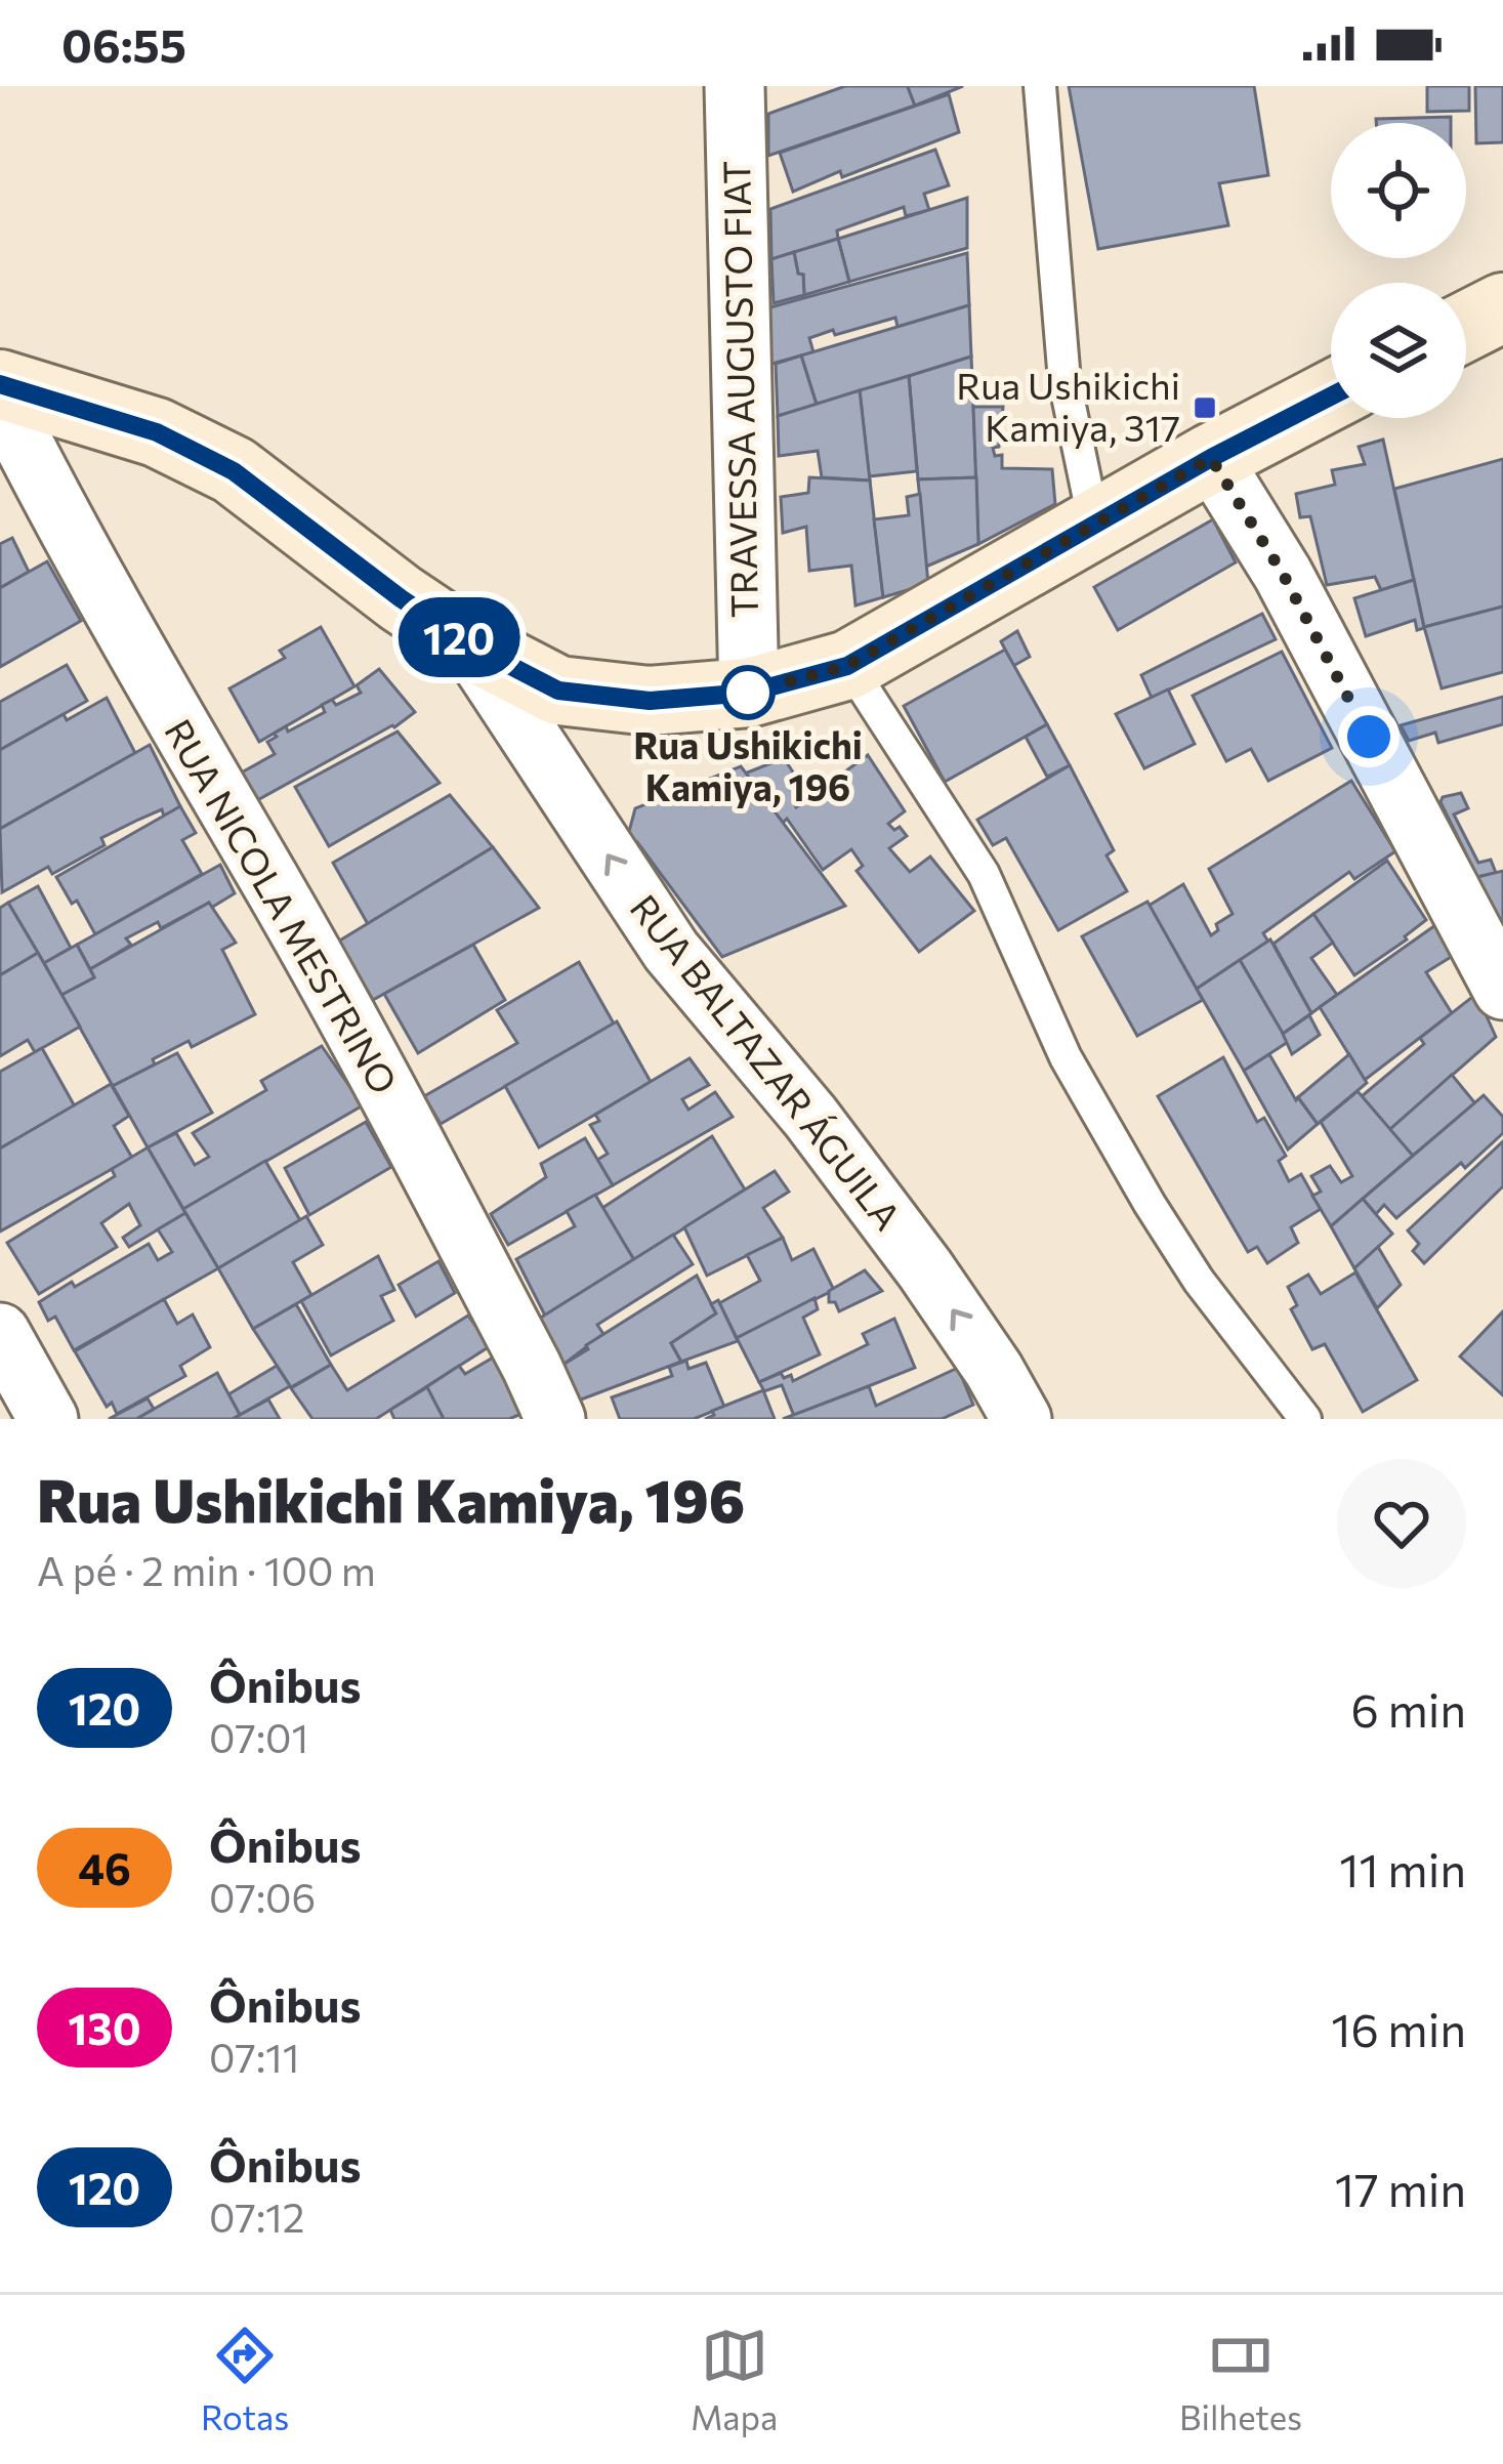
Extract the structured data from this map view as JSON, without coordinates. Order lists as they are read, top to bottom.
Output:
{
  "streets": {
    "street": ["TRAVESSA AUGUSTO FIAT", "RUA NICOLA MESTRINO", "RUA BALTAZAR ÁGUILA"]
  },
  "one_way": ["RUA BALTAZAR ÁGUILA"],
  "places": {
    "transit": ["Rua Ushikichi Kamiya, 317"],
    "other": ["Rua Ushikichi Kamiya, 196"]
  },
  "lines": ["bus line 120"],
  "page": {
    "status": "06:55",
    "on_map": "120",
    "heading": ["Rua Ushikichi Kamiya, 196", "A pé · 2 min · 100 m"],
    "list": [
      {
        "mark": "120",
        "name": "Ônibus",
        "note": "07:01",
        "value": "6 min"
      },
      {
        "mark": "46",
        "name": "Ônibus",
        "note": "07:06",
        "value": "11 min"
      },
      {
        "mark": "130",
        "name": "Ônibus",
        "note": "07:11",
        "value": "16 min"
      },
      {
        "mark": "120",
        "name": "Ônibus",
        "note": "07:12",
        "value": "17 min"
      }
    ],
    "tabs": ["Rotas", "Mapa", "Bilhetes"]
  }
}
